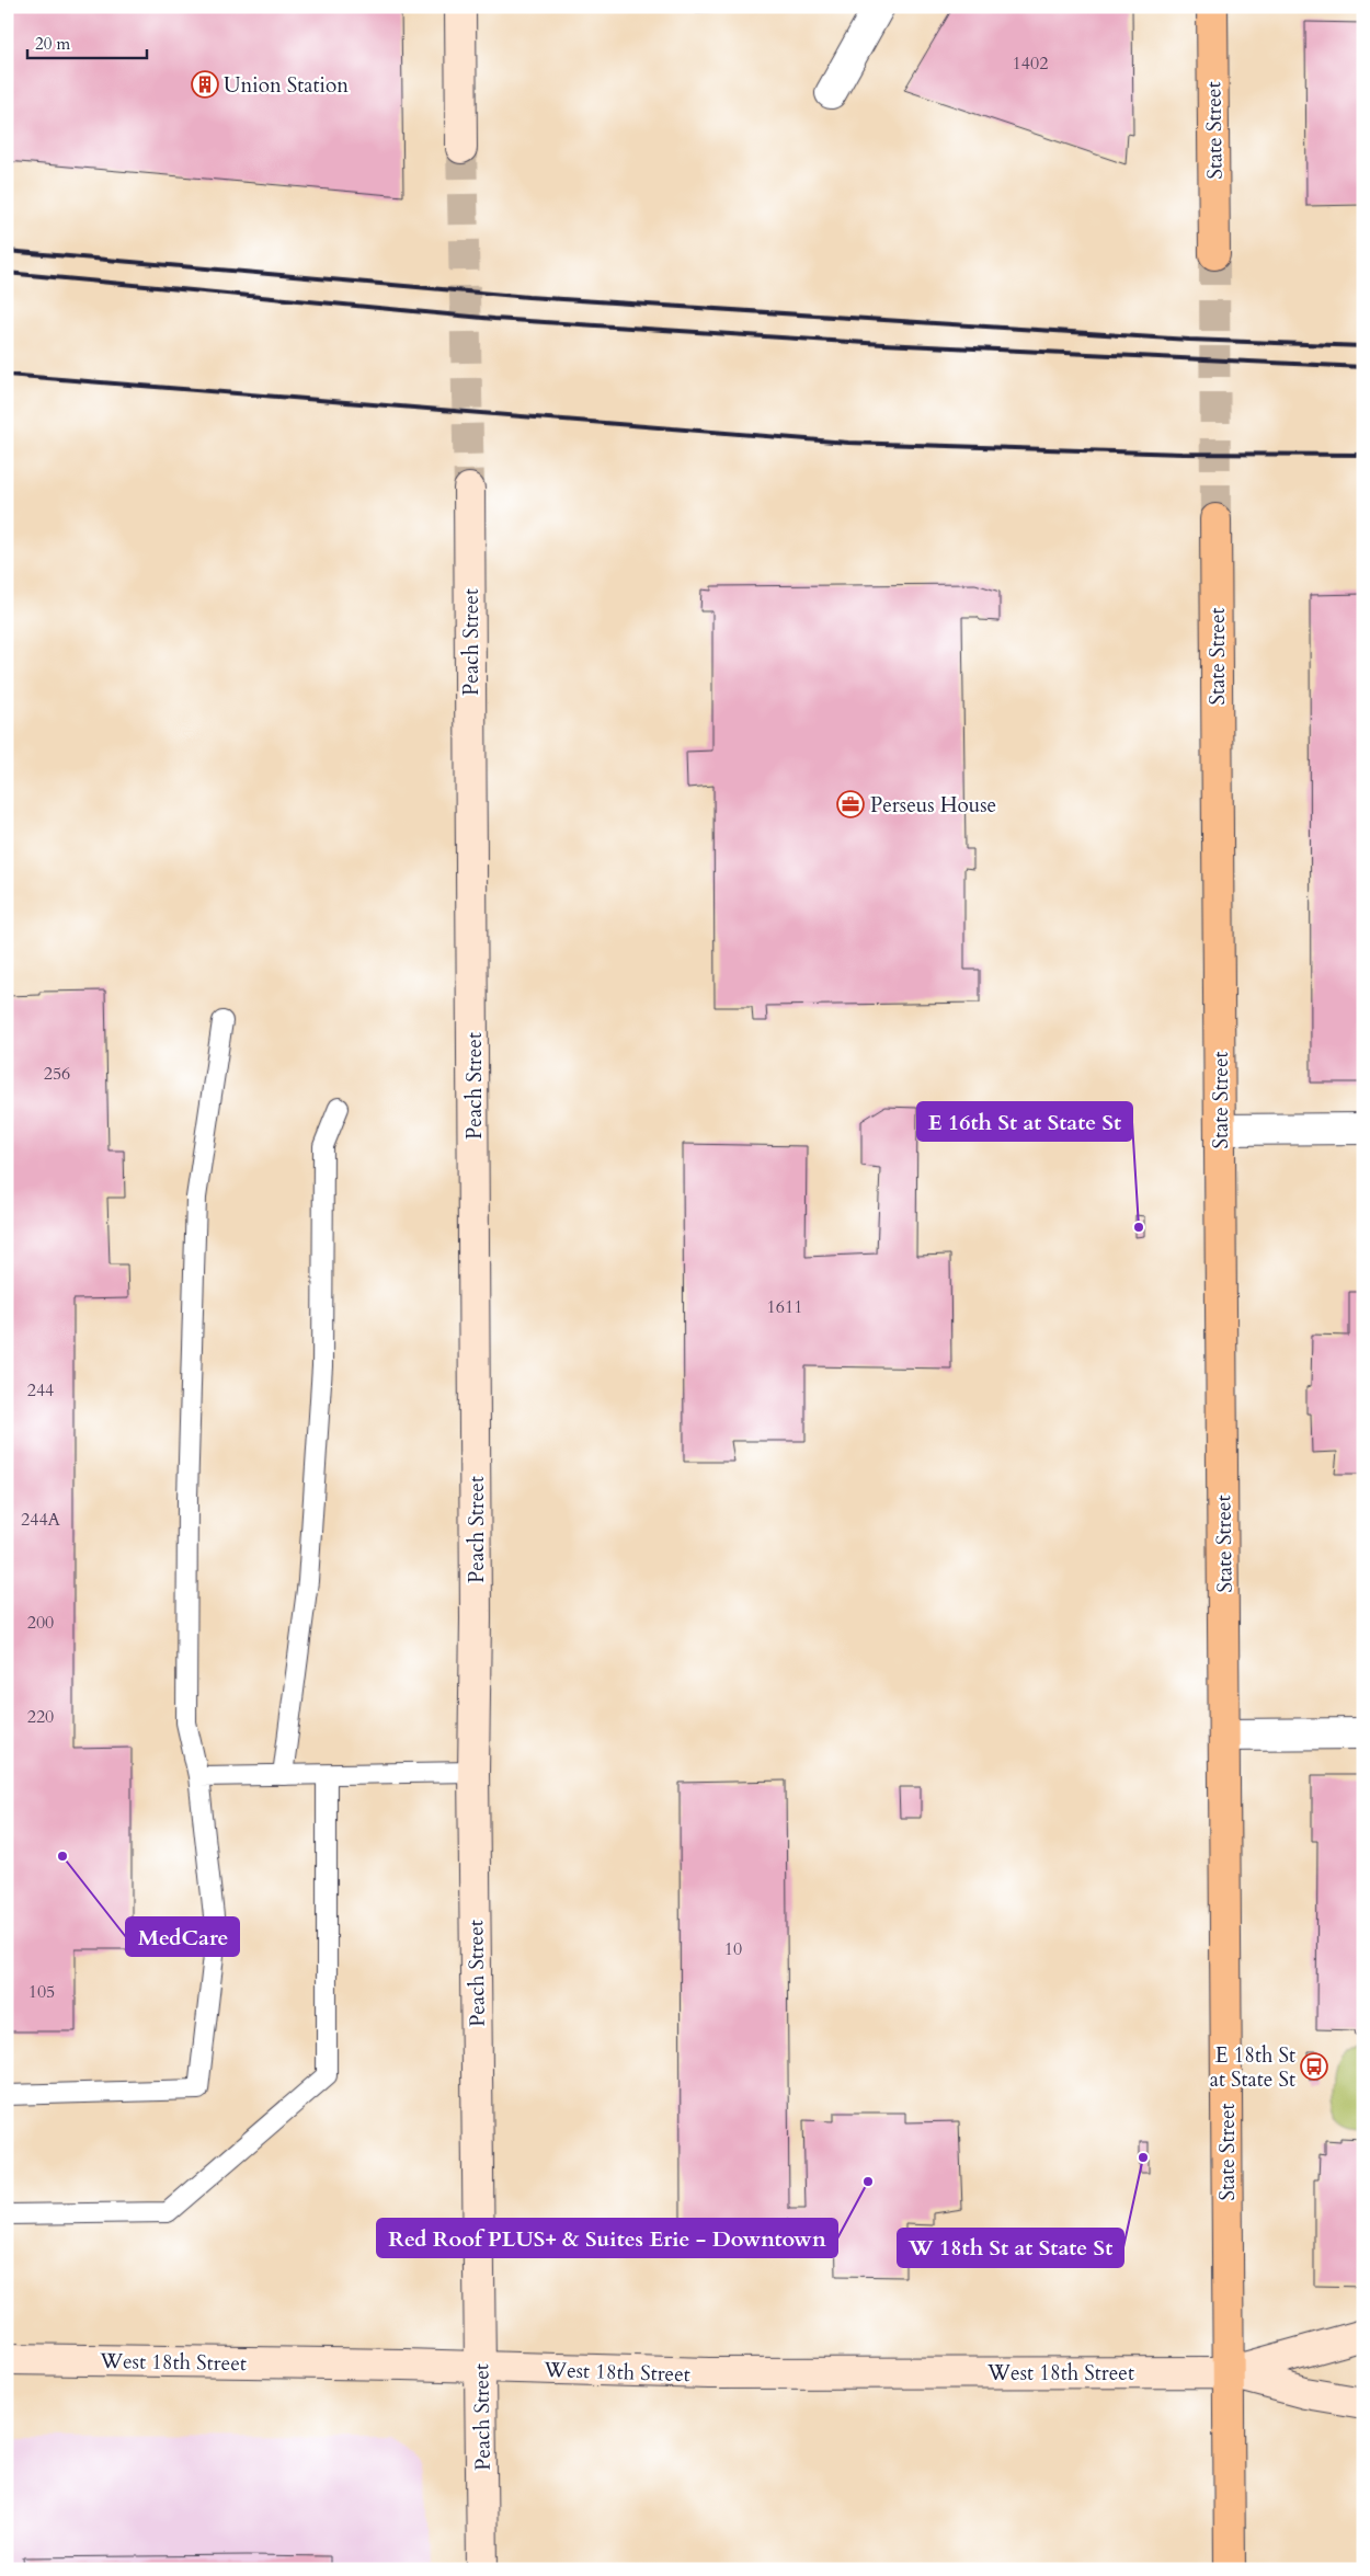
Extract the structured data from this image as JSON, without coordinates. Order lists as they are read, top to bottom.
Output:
{
  "streets": {
    "main road": ["State Street", "Peach Street", "West 18th Street"]
  },
  "crossings": [
    ["State Street", "West 18th Street"],
    ["Peach Street", "West 18th Street"]
  ],
  "places": {
    "building": ["Union Station"],
    "office": ["Perseus House"],
    "other": [
      "E 16th St at State St",
      "MedCare",
      "W 18th St at State St",
      "Red Roof PLUS+ & Suites Erie - Downtown"
    ],
    "bus stop": ["E 18th St at State St"]
  },
  "house_numbers": [
    "1402",
    "256",
    "1611",
    "244",
    "244A",
    "200",
    "220",
    "10",
    "105"
  ],
  "scale_bar": "20 m"
}
